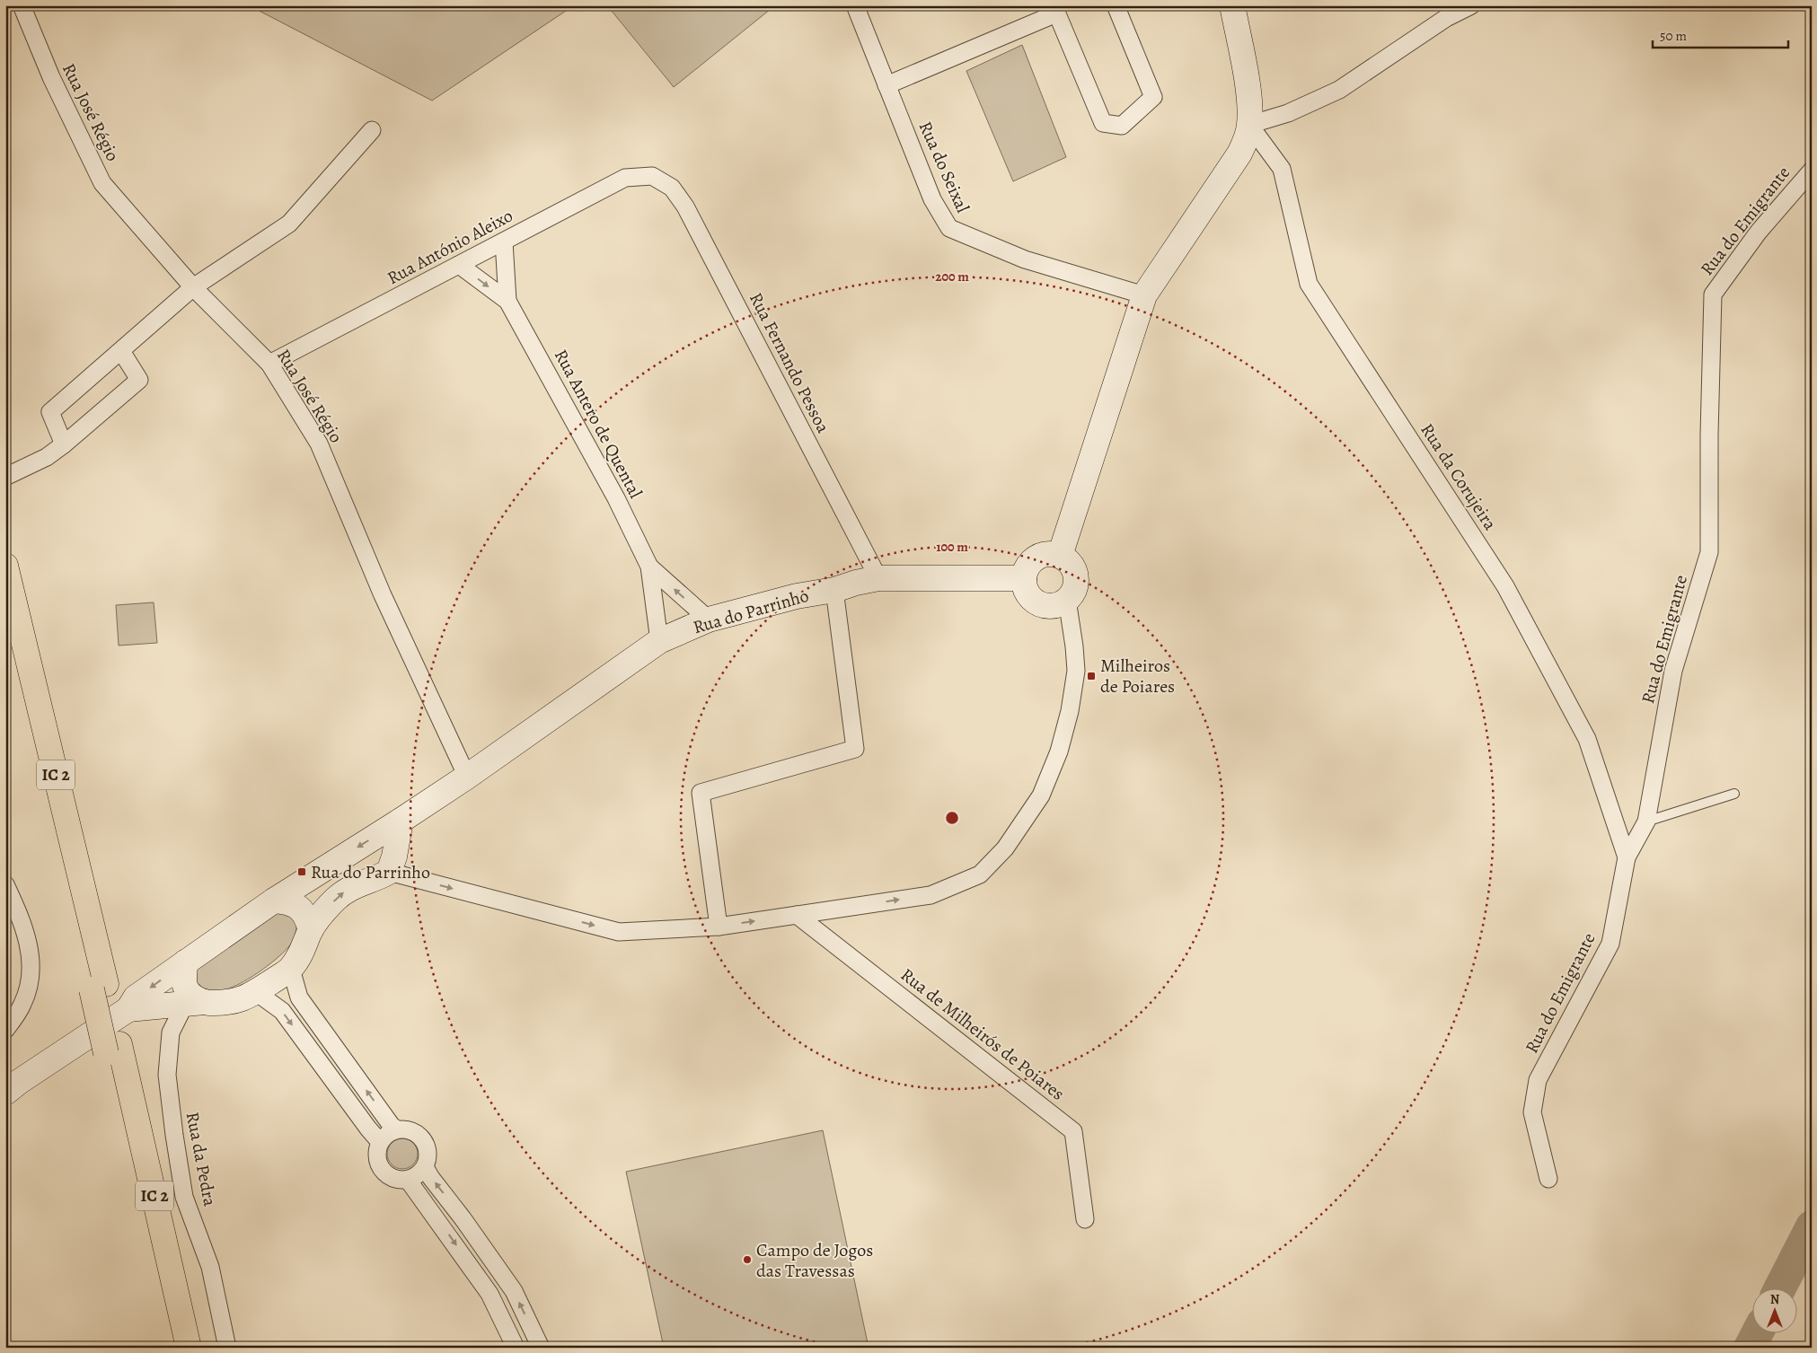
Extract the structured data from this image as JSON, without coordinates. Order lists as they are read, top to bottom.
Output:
{
  "streets": {
    "highway": ["IC 2"],
    "street": [
      "Rua José Régio",
      "Rua do Seixal",
      "Rua do Emigrante",
      "Rua António Aleixo",
      "Rua Fernando Pessoa",
      "Rua Antero de Quental",
      "Rua da Corujeira",
      "Rua do Parrinho",
      "Rua de Milheirós de Poiares",
      "Rua da Pedra"
    ]
  },
  "crossings": [
    ["Rua José Régio", "Rua António Aleixo"],
    ["Rua José Régio", "Rua do Parrinho"],
    ["Rua do Emigrante", "Rua da Corujeira"],
    ["Rua António Aleixo", "Rua Fernando Pessoa"],
    ["Rua António Aleixo", "Rua Antero de Quental"],
    ["Rua Fernando Pessoa", "Rua do Parrinho"],
    ["Rua Antero de Quental", "Rua do Parrinho"],
    ["Rua do Parrinho", "Rua da Pedra"]
  ],
  "places": {
    "transit": ["Milheiros de Poiares", "Rua do Parrinho"],
    "other": ["Campo de Jogos das Travessas"]
  },
  "scale_bar": "50 m",
  "north": "top",
  "rings": ["200 m", "100 m"]
}
